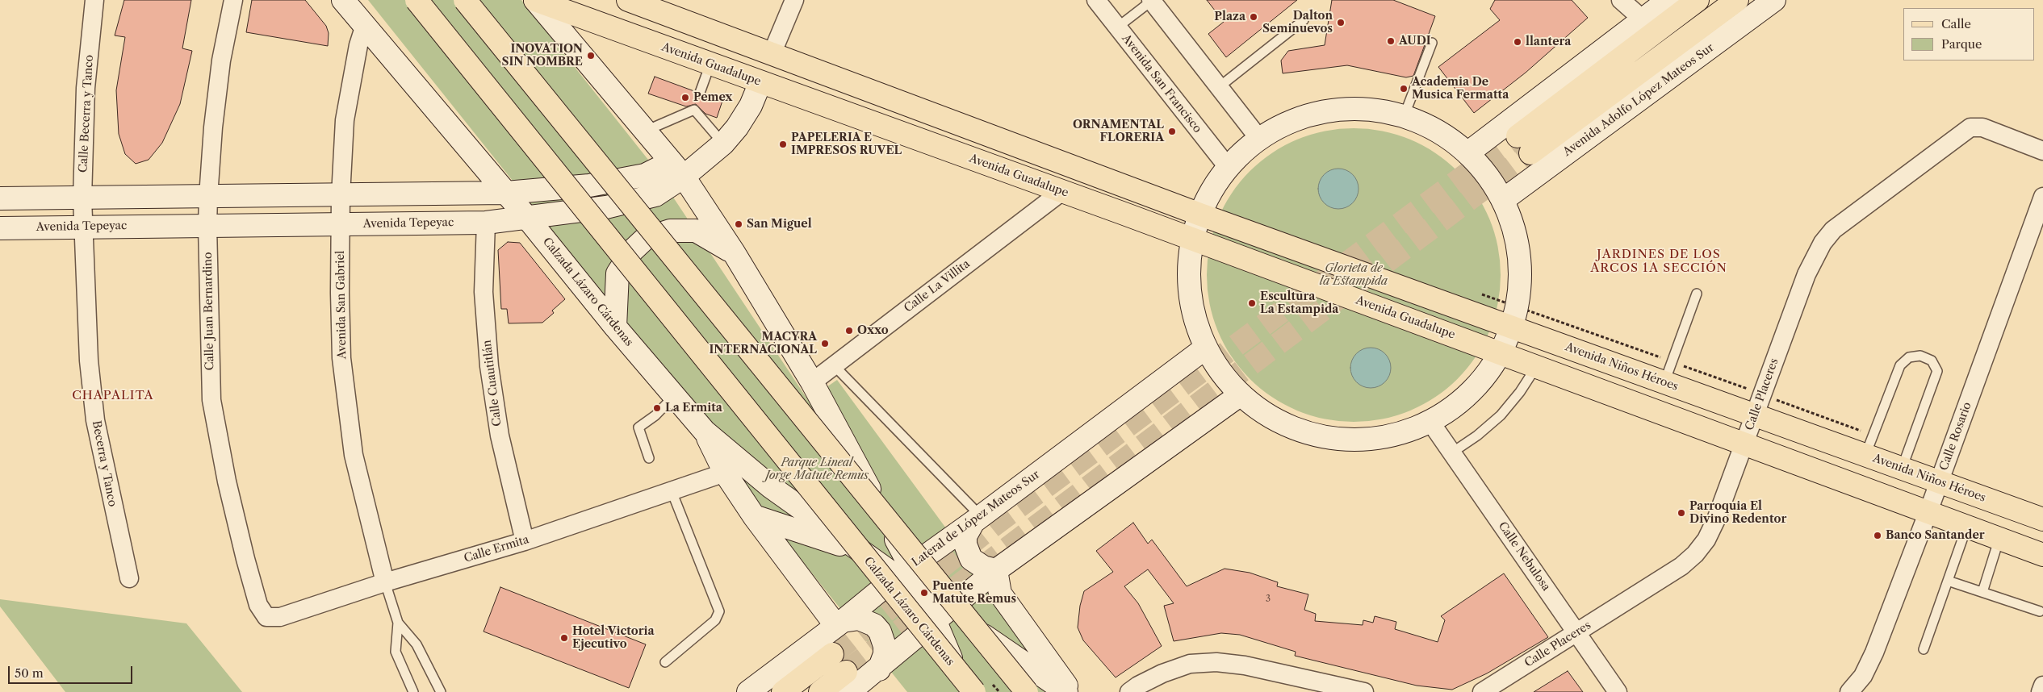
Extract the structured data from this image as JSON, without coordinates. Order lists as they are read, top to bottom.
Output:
{
  "streets": {
    "main road": [
      "Avenida Guadalupe",
      "Avenida Adolfo López Mateos Sur",
      "Calzada Lázaro Cárdenas",
      "Avenida Niños Héroes"
    ],
    "street": [
      "Avenida San Francisco",
      "Calle Becerra y Tanco",
      "Avenida Tepeyac",
      "Calle La Villita",
      "Avenida San Gabriel",
      "Calle Juan Bernardino",
      "Calle Cuautitlán",
      "Calle Placeres",
      "Calle Rosario",
      "Becerra y Tanco",
      "Lateral de López Mateos Sur",
      "Calle Ermita",
      "Calle Nebulosa"
    ]
  },
  "crossings": [
    ["Avenida Guadalupe", "Avenida Tepeyac"],
    ["Avenida Guadalupe", "Calle La Villita"],
    ["Avenida Guadalupe", "Calzada Lázaro Cárdenas"],
    ["Calle Becerra y Tanco", "Avenida Tepeyac"],
    ["Calle Becerra y Tanco", "Becerra y Tanco"],
    ["Avenida Tepeyac", "Calzada Lázaro Cárdenas"],
    ["Avenida Tepeyac", "Avenida San Gabriel"],
    ["Avenida Tepeyac", "Calle Juan Bernardino"],
    ["Avenida Tepeyac", "Calle Cuautitlán"],
    ["Avenida Tepeyac", "Becerra y Tanco"],
    ["Calle La Villita", "Calzada Lázaro Cárdenas"],
    ["Calzada Lázaro Cárdenas", "Avenida San Gabriel"],
    ["Calzada Lázaro Cárdenas", "Lateral de López Mateos Sur"],
    ["Avenida San Gabriel", "Calle Ermita"],
    ["Calle Juan Bernardino", "Calle Ermita"],
    ["Avenida Niños Héroes", "Calle Placeres"],
    ["Avenida Niños Héroes", "Calle Rosario"],
    ["Calle Cuautitlán", "Calle Ermita"],
    ["Calle Placeres", "Calle Nebulosa"]
  ],
  "districts": ["JARDINES DE LOS ARCOS 1A SECCIÓN", "CHAPALITA"],
  "parks": ["Glorieta de la Estampida", "Parque Lineal Jorge Matute Remus"],
  "places": [
    "Plaza",
    "Dalton Seminuevos",
    "AUDI",
    "llantera",
    "INOVATION SIN NOMBRE",
    "Academia De Musica Fermatta",
    "Pemex",
    "ORNAMENTAL FLORERIA",
    "PAPELERIA E IMPRESOS RUVEL",
    "San Miguel",
    "Escultura La Estampida",
    "Oxxo",
    "MACYRA INTERNACIONAL",
    "La Ermita",
    "Parroquia El Divino Redentor",
    "Banco Santander",
    "Puente Matute Remus",
    "Hotel Victoria Ejecutivo"
  ],
  "house_numbers": ["3"],
  "legend": ["Calle", "Parque"],
  "scale_bar": "50 m"
}
